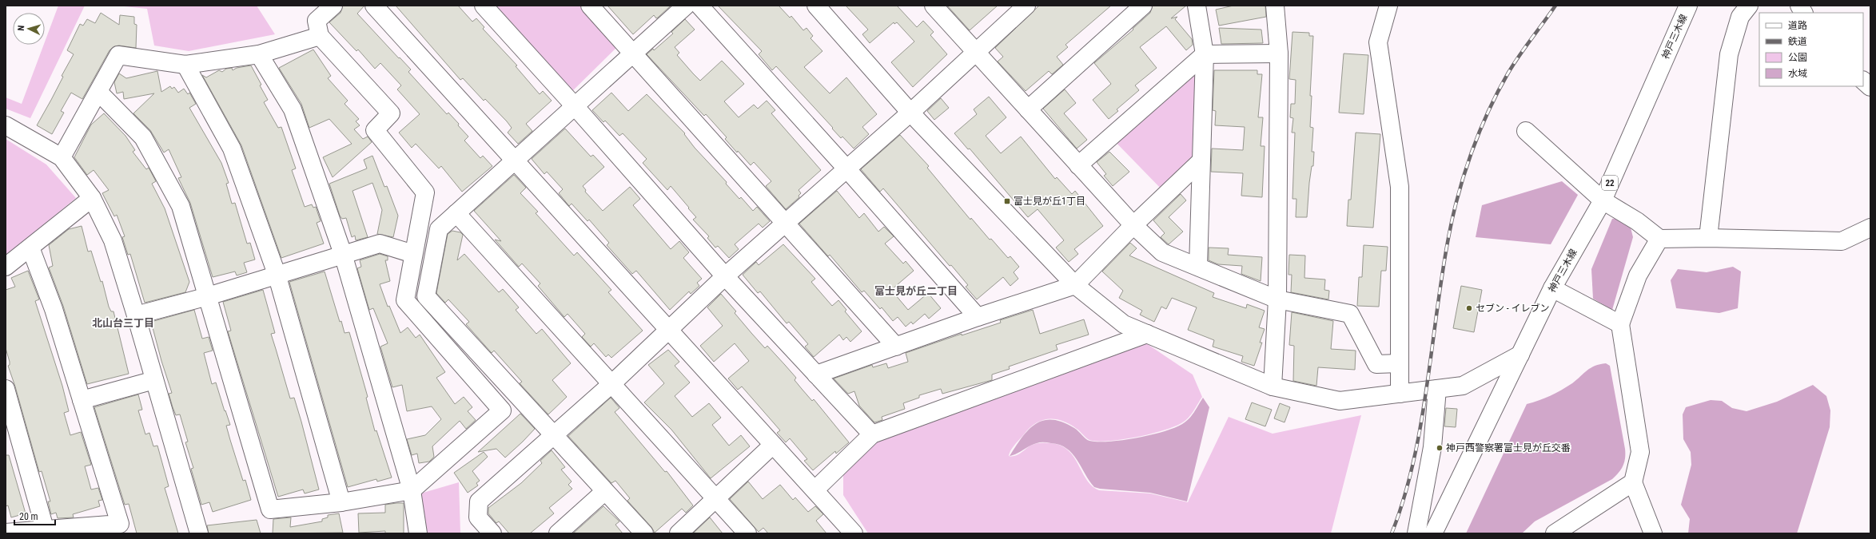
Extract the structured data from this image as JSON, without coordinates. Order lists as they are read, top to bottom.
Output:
{
  "streets": {
    "street": ["神戸三木線", "22"]
  },
  "districts": ["富士見が丘二丁目", "北山台三丁目"],
  "places": {
    "transit": ["富士見が丘1丁目"],
    "other": ["セブン - イレブン", "神戸西警察署富士見が丘交番"]
  },
  "legend": [
    "道路",
    "鉄道",
    "公園",
    "水域"
  ],
  "scale_bar": "20 m",
  "north": "left"
}
